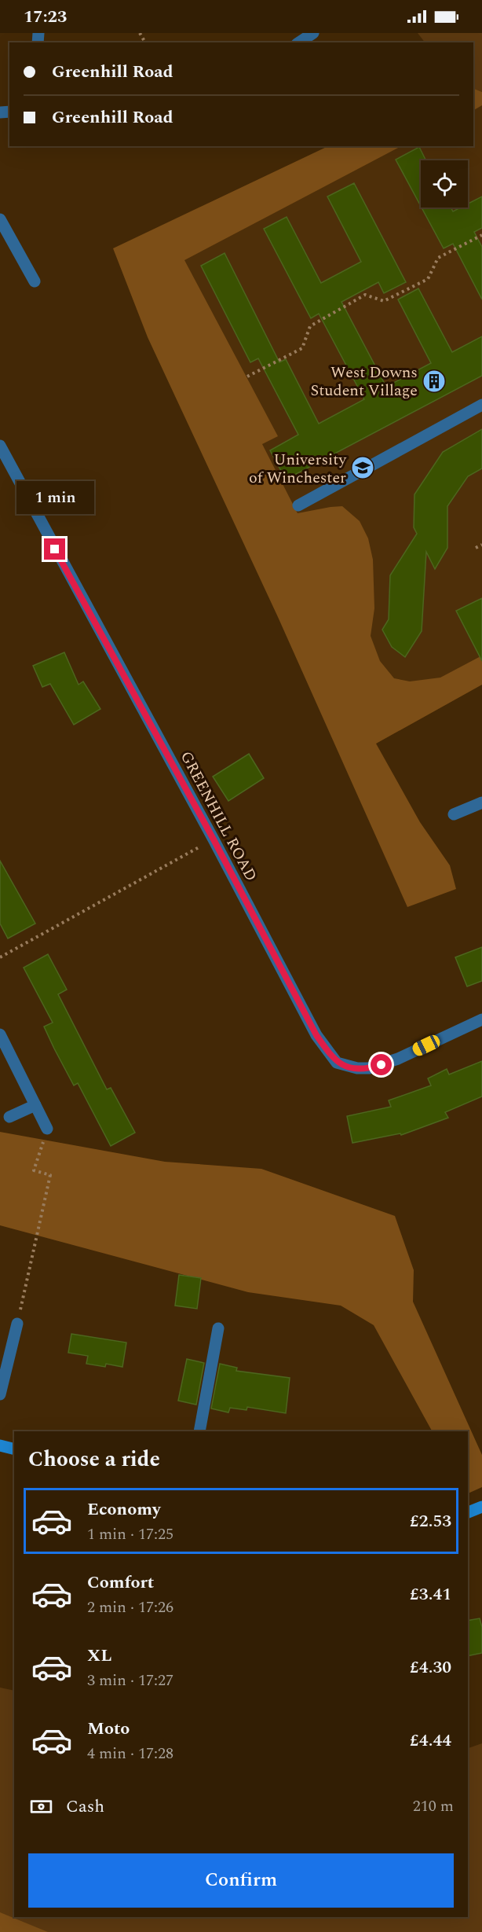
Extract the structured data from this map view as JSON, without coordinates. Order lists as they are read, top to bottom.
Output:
{
  "streets": {
    "street": ["GREENHILL ROAD"]
  },
  "places": {
    "building": ["West Downs Student Village"],
    "school or university": ["University of Winchester"]
  },
  "page": {
    "status": "17:23",
    "banner": ["Greenhill Road", "Greenhill Road"],
    "bubble": "1 min",
    "heading": "Choose a ride",
    "list": [
      {
        "name": "Economy",
        "note": "1 min · 17:25",
        "value": "£2.53"
      },
      {
        "name": "Comfort",
        "note": "2 min · 17:26",
        "value": "£3.41"
      },
      {
        "name": "XL",
        "note": "3 min · 17:27",
        "value": "£4.30"
      },
      {
        "name": "Moto",
        "note": "4 min · 17:28",
        "value": "£4.44"
      }
    ],
    "pay": ["Cash", "210 m"],
    "buttons": "Confirm"
  }
}
